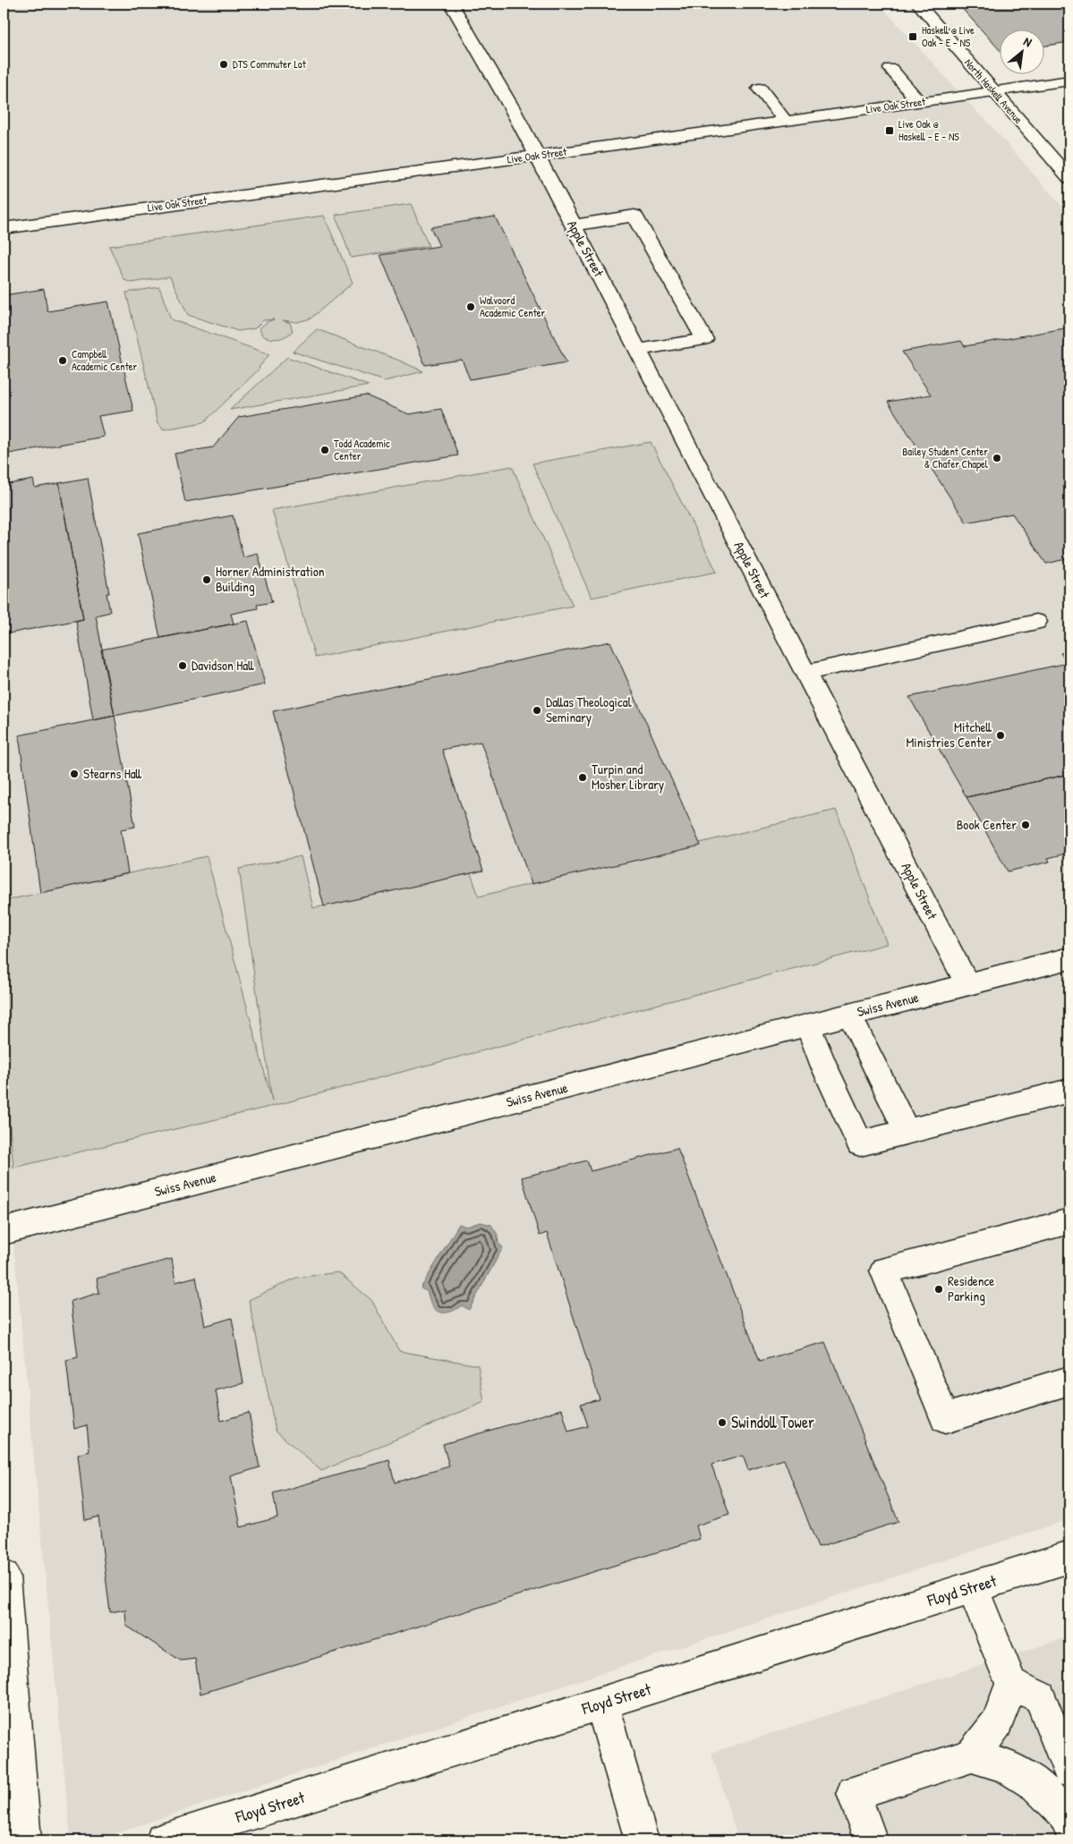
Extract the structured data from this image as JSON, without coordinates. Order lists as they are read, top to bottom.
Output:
{
  "streets": {
    "street": [
      "North Haskell Avenue",
      "Live Oak Street",
      "Apple Street",
      "Swiss Avenue",
      "Floyd Street"
    ]
  },
  "crossings": [
    ["North Haskell Avenue", "Live Oak Street"],
    ["Live Oak Street", "Apple Street"],
    ["Apple Street", "Swiss Avenue"]
  ],
  "places": {
    "transit": ["Haskell @ Live Oak - E - NS", "Live Oak @ Haskell - E - NS"],
    "other": [
      "DTS Commuter Lot",
      "Walvoord Academic Center",
      "Campbell Academic Center",
      "Todd Academic Center",
      "Bailey Student Center & Chafer Chapel",
      "Horner Administration Building",
      "Davidson Hall",
      "Dallas Theological Seminary",
      "Mitchell Ministries Center",
      "Stearns Hall",
      "Turpin and Mosher Library",
      "Book Center",
      "Residence Parking",
      "Swindoll Tower"
    ]
  },
  "north": "top right"
}
